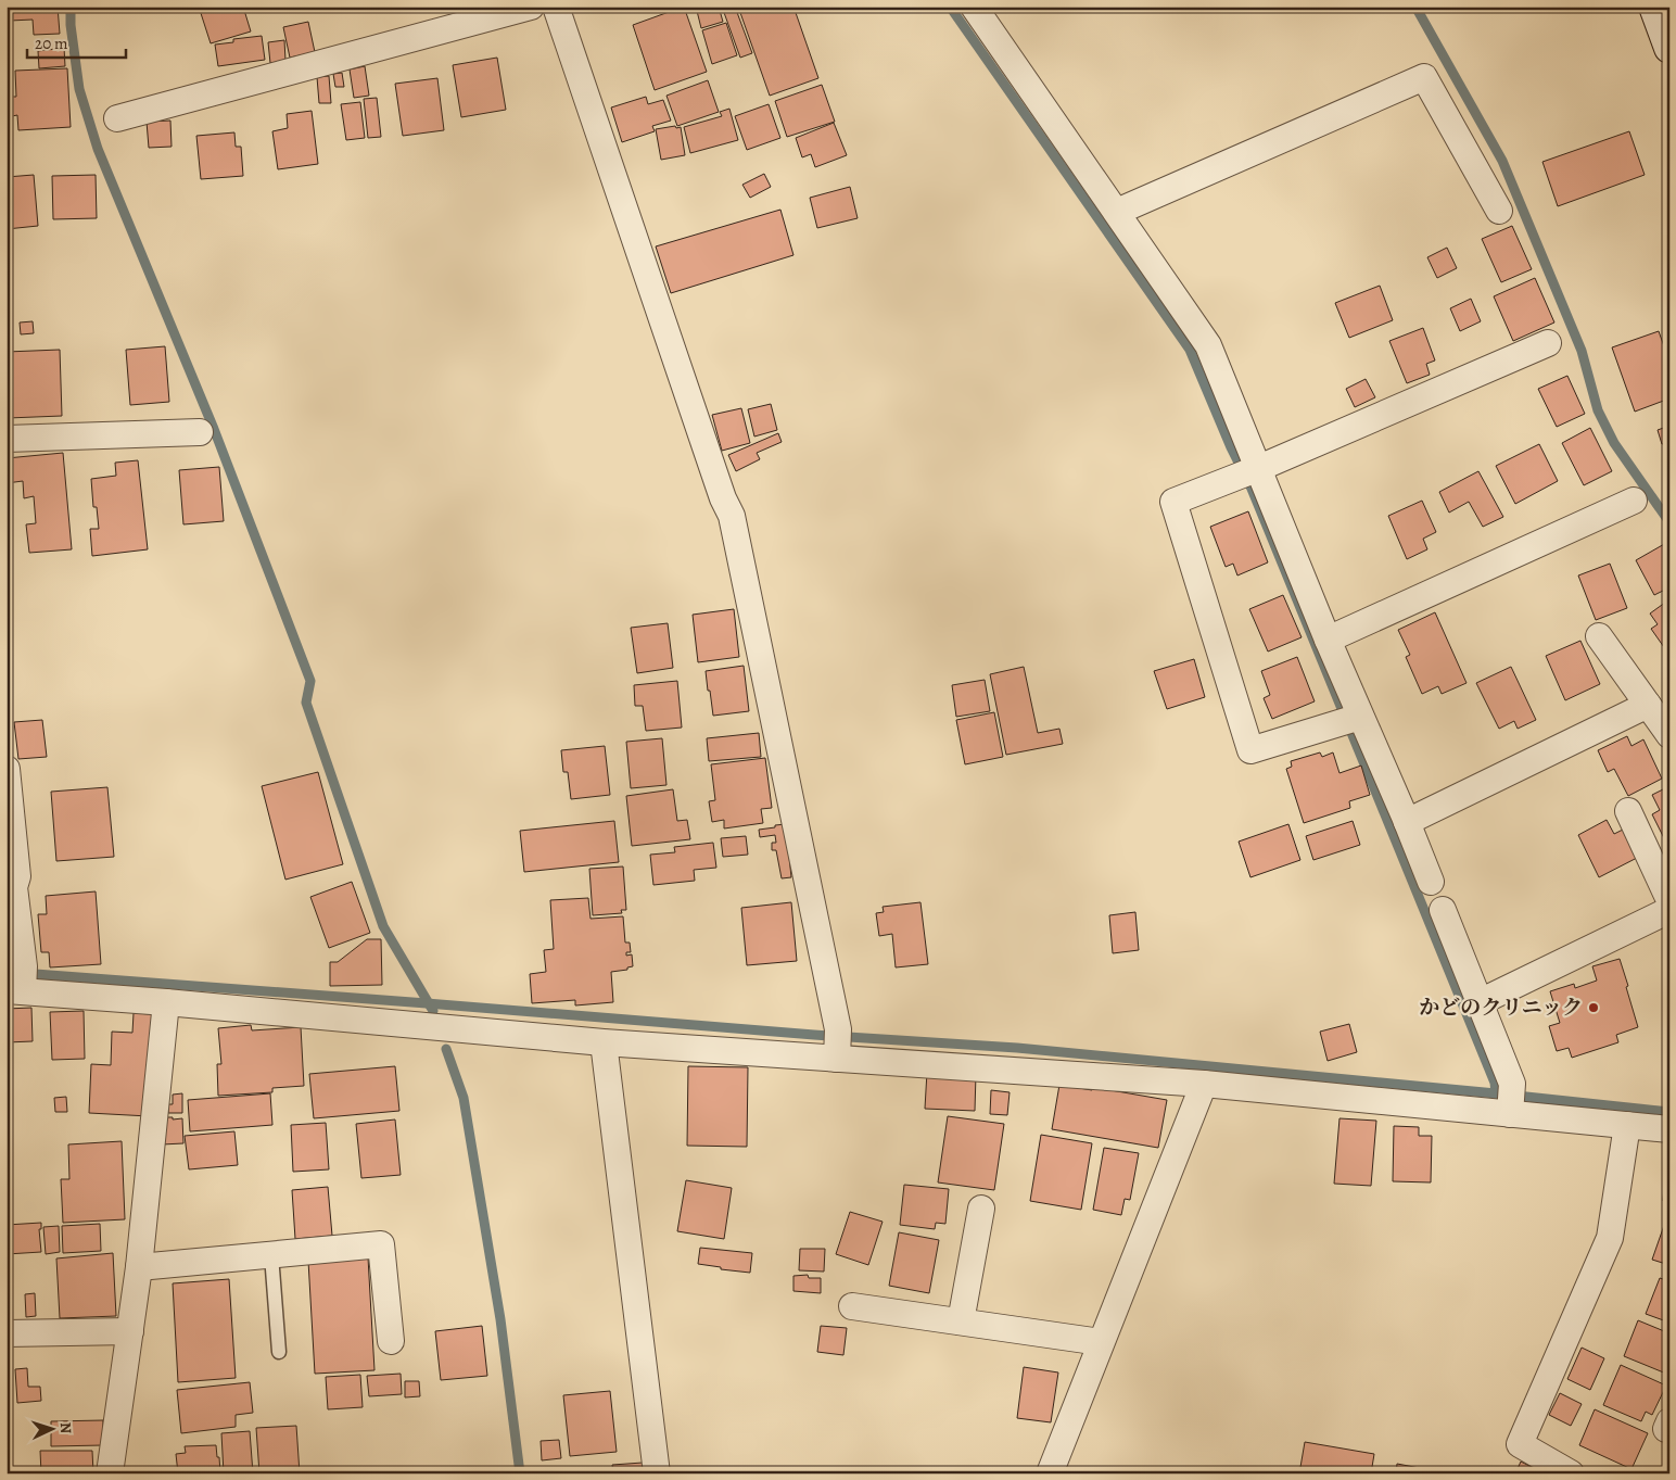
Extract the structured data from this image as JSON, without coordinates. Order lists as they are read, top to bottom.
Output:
{
  "places": ["かどのクリニック"],
  "scale_bar": "20 m",
  "north": "right"
}
